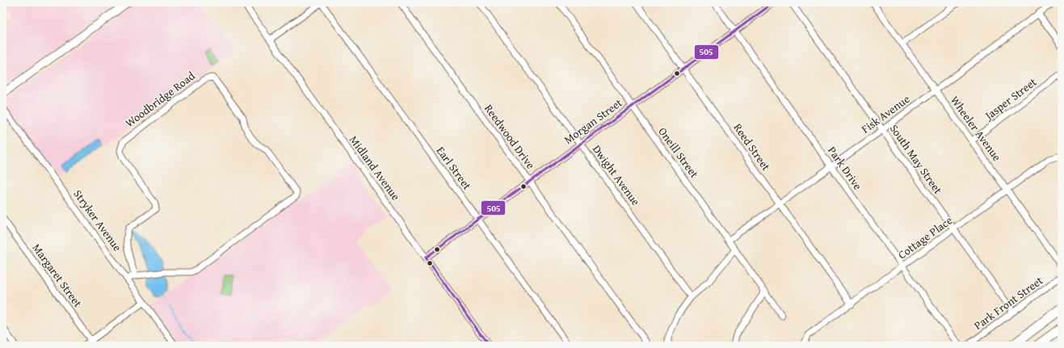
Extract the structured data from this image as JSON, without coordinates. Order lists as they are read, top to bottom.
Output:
{
  "streets": {
    "street": [
      "Jasper Street",
      "Woodbridge Road",
      "Fisk Avenue",
      "Morgan Street",
      "Wheeler Avenue",
      "Reedwood Drive",
      "Reed Street",
      "Oneill Street",
      "South May Street",
      "Midland Avenue",
      "Earl Street",
      "Park Drive",
      "Dwight Avenue",
      "Stryker Avenue",
      "Cottage Place",
      "Margaret Street",
      "Park Front Street"
    ]
  },
  "crossings": [
    ["Jasper Street", "Wheeler Avenue"],
    ["Woodbridge Road", "Stryker Avenue"],
    ["Fisk Avenue", "Wheeler Avenue"],
    ["Fisk Avenue", "Reed Street"],
    ["Fisk Avenue", "Oneill Street"],
    ["Fisk Avenue", "South May Street"],
    ["Fisk Avenue", "Park Drive"],
    ["Morgan Street", "Reedwood Drive"],
    ["Morgan Street", "Reed Street"],
    ["Morgan Street", "Oneill Street"],
    ["Morgan Street", "Midland Avenue"],
    ["Morgan Street", "Earl Street"],
    ["Morgan Street", "Park Drive"],
    ["Morgan Street", "Dwight Avenue"],
    ["Wheeler Avenue", "Cottage Place"],
    ["Reed Street", "Cottage Place"],
    ["South May Street", "Cottage Place"],
    ["South May Street", "Park Front Street"],
    ["Park Drive", "Cottage Place"]
  ],
  "lines": ["transit line 505"]
}
